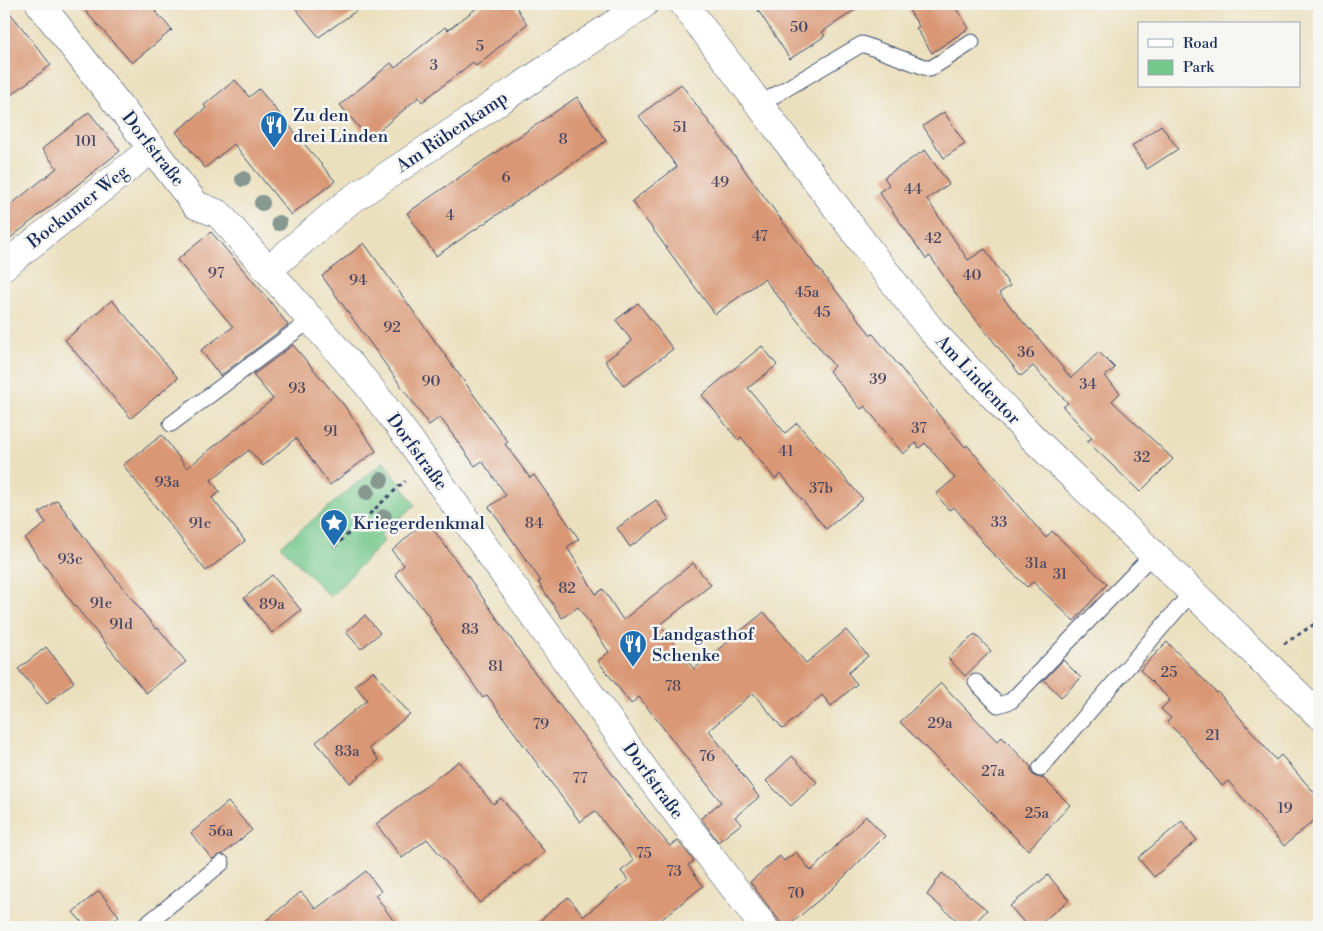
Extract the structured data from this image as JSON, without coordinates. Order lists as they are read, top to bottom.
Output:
{
  "streets": {
    "street": [
      "Am Rübenkamp",
      "Dorfstraße",
      "Bockumer Weg",
      "Am Lindentor"
    ]
  },
  "crossings": [
    ["Am Rübenkamp", "Dorfstraße"],
    ["Dorfstraße", "Bockumer Weg"]
  ],
  "places": {
    "restaurant": ["Zu den drei Linden", "Landgasthof Schenke"],
    "place": ["Kriegerdenkmal"]
  },
  "house_numbers": [
    "50",
    "5",
    "3",
    "51",
    "8",
    "101",
    "6",
    "49",
    "44",
    "4",
    "47",
    "42",
    "97",
    "40",
    "94",
    "45a",
    "45",
    "92",
    "36",
    "39",
    "90",
    "34",
    "93",
    "37",
    "91",
    "41",
    "32",
    "93a",
    "37b",
    "33",
    "91c",
    "84",
    "93c",
    "31a",
    "31",
    "82",
    "91e",
    "89a",
    "91d",
    "83",
    "81",
    "25",
    "78",
    "29a",
    "79",
    "21",
    "83a",
    "76",
    "27a",
    "77",
    "19",
    "25a",
    "56a",
    "75",
    "73",
    "70"
  ],
  "legend": ["Road", "Park"]
}
